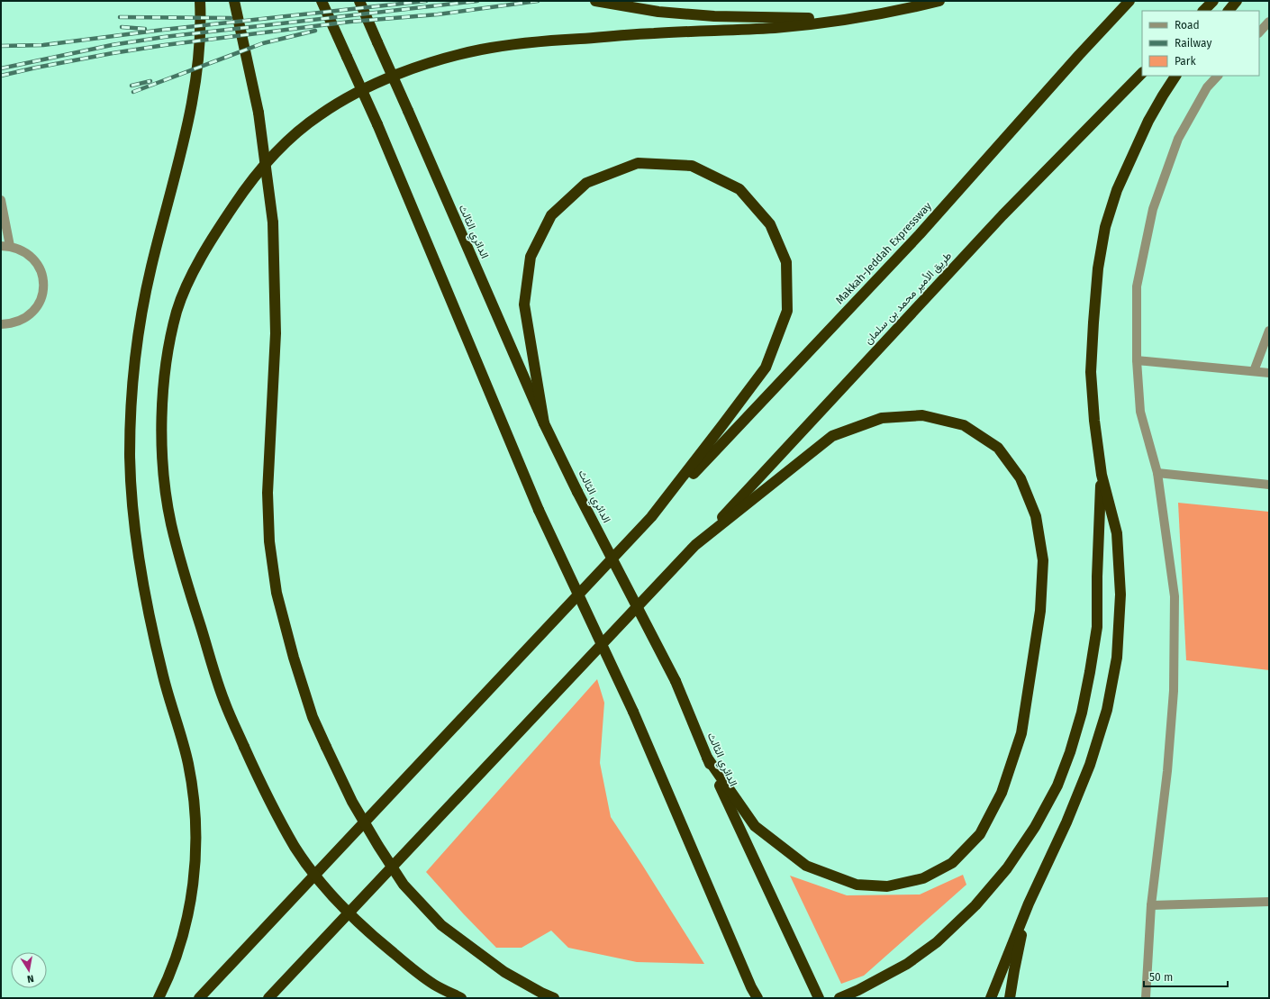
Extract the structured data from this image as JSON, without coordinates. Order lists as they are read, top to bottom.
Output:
{
  "streets": {
    "highway": ["الدائري الثالث", "Makkah-Jeddah Expressway", "طريق الأمير محمد بن سلمان"]
  },
  "legend": ["Road", "Railway", "Park"],
  "scale_bar": "50 m",
  "north": "bottom"
}
